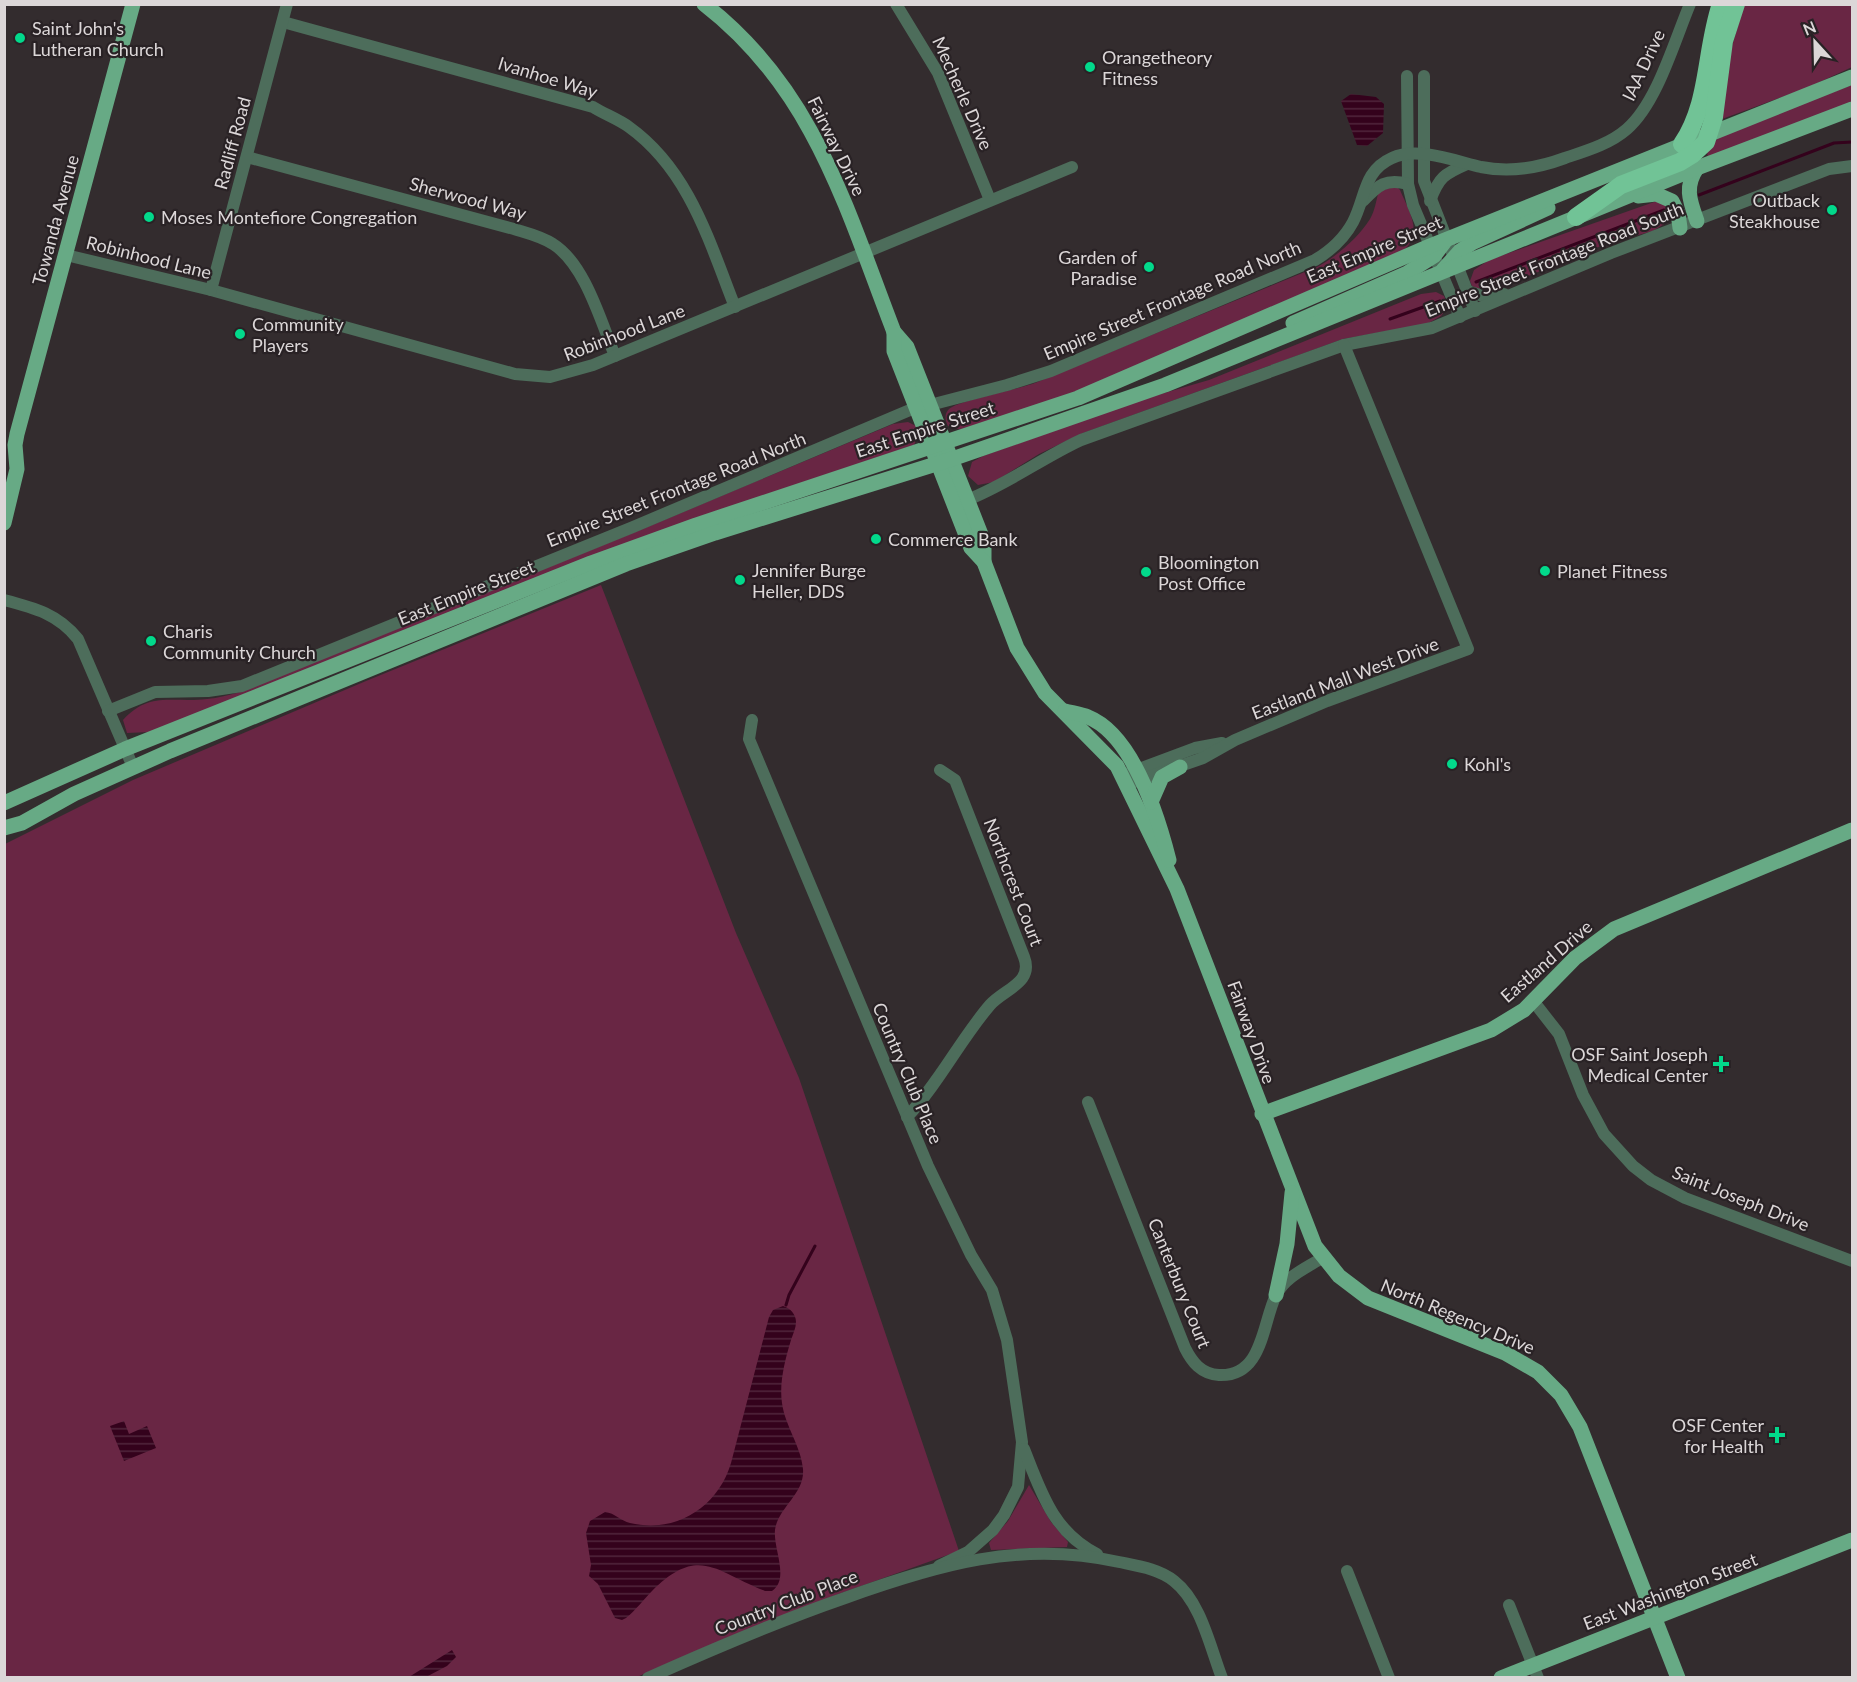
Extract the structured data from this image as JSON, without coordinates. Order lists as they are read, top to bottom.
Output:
{
  "streets": {
    "main road": [
      "Fairway Drive",
      "Towanda Avenue",
      "East Empire Street",
      "Eastland Drive",
      "North Regency Drive",
      "East Washington Street"
    ],
    "street": [
      "IAA Drive",
      "Ivanhoe Way",
      "Mecherle Drive",
      "Radliff Road",
      "Sherwood Way",
      "Robinhood Lane",
      "Empire Street Frontage Road South",
      "Empire Street Frontage Road North",
      "Eastland Mall West Drive",
      "Northcrest Court",
      "Country Club Place",
      "Saint Joseph Drive",
      "Canterbury Court"
    ]
  },
  "crossings": [
    ["IAA Drive", "Empire Street Frontage Road North"],
    ["Ivanhoe Way", "Radliff Road"],
    ["Ivanhoe Way", "Robinhood Lane"],
    ["Mecherle Drive", "Robinhood Lane"],
    ["Radliff Road", "Sherwood Way"],
    ["Radliff Road", "Robinhood Lane"],
    ["Fairway Drive", "East Empire Street"],
    ["Fairway Drive", "Robinhood Lane"],
    ["Fairway Drive", "Empire Street Frontage Road South"],
    ["Fairway Drive", "Empire Street Frontage Road North"],
    ["Fairway Drive", "Eastland Mall West Drive"],
    ["Fairway Drive", "Eastland Drive"],
    ["Fairway Drive", "North Regency Drive"],
    ["Sherwood Way", "Robinhood Lane"],
    ["Towanda Avenue", "Robinhood Lane"],
    ["Empire Street Frontage Road South", "Eastland Mall West Drive"],
    ["Northcrest Court", "Country Club Place"],
    ["Eastland Drive", "Saint Joseph Drive"],
    ["Canterbury Court", "North Regency Drive"],
    ["North Regency Drive", "East Washington Street"]
  ],
  "places": {
    "other": [
      "Saint John's Lutheran Church",
      "Orangetheory Fitness",
      "Outback Steakhouse",
      "Moses Montefiore Congregation",
      "Garden of Paradise",
      "Community Players",
      "Commerce Bank",
      "Planet Fitness",
      "Bloomington Post Office",
      "Jennifer Burge Heller, DDS",
      "Charis Community Church",
      "Kohl's"
    ],
    "health": ["OSF Saint Joseph Medical Center", "OSF Center for Health"]
  },
  "north": "top"
}
